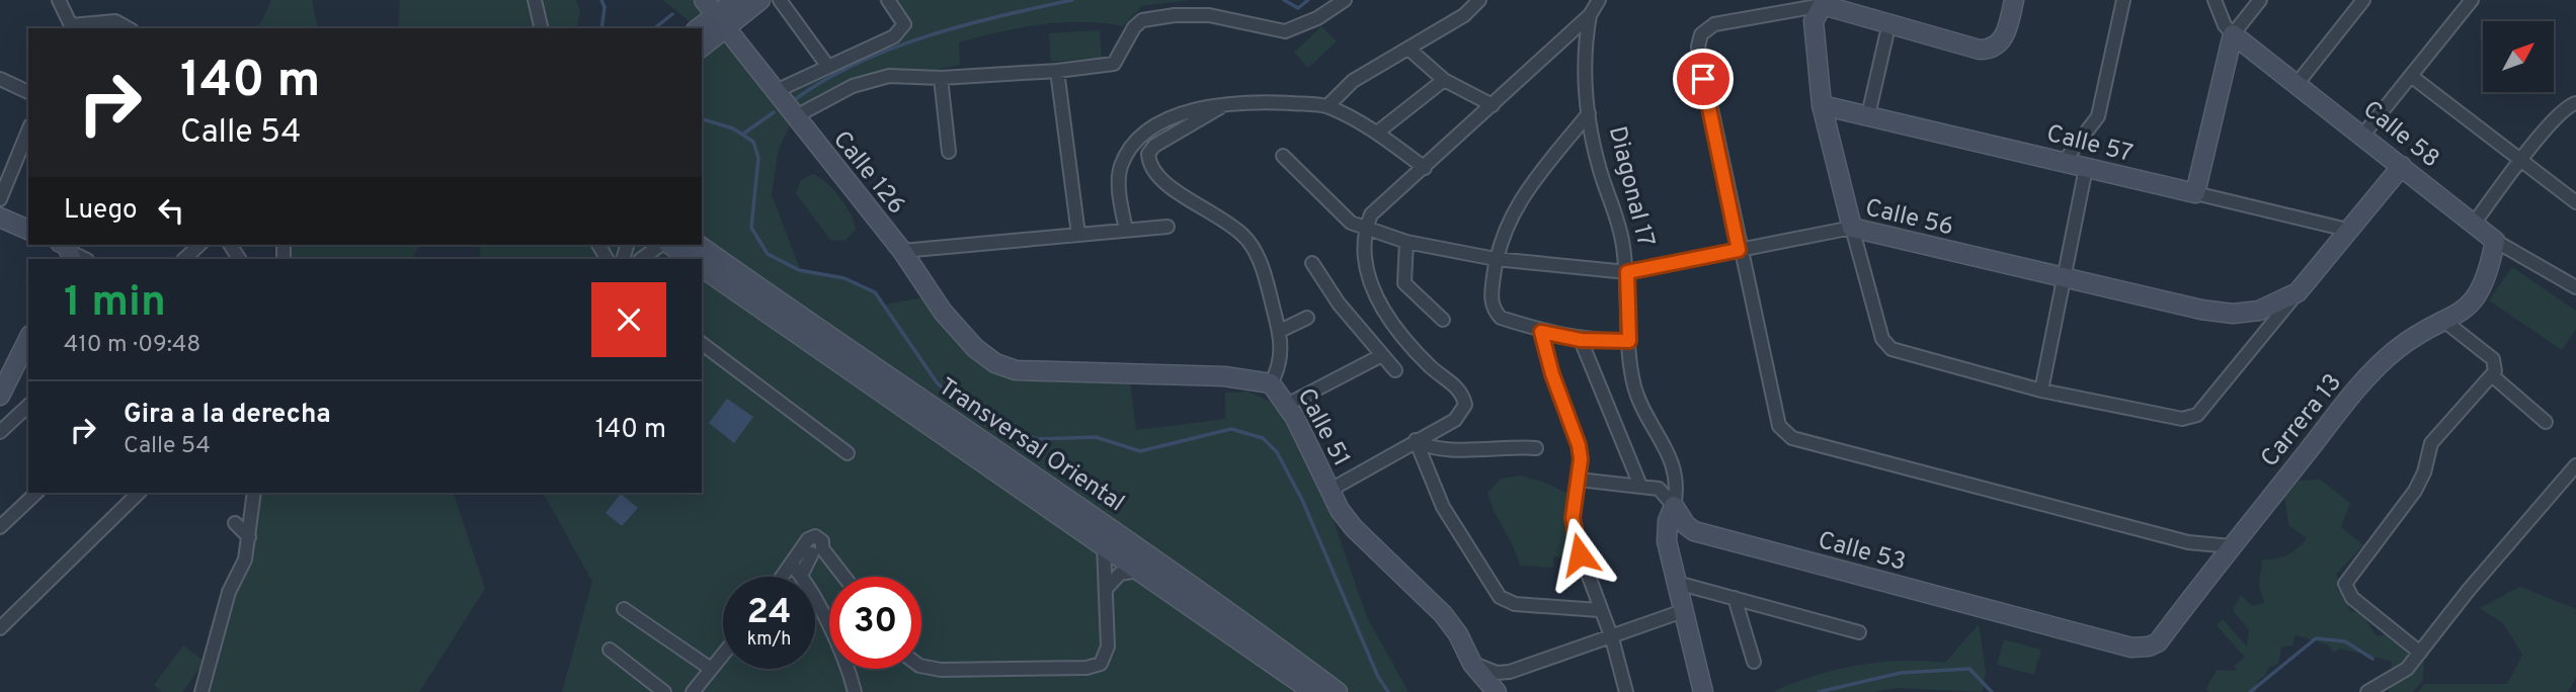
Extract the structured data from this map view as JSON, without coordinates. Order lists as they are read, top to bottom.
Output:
{
  "streets": {
    "street": [
      "Calle 58",
      "Calle 57",
      "Calle 126",
      "Diagonal 17",
      "Calle 56",
      "Carrera 13",
      "Calle 51",
      "Transversal Oriental",
      "Calle 53"
    ]
  },
  "crossings": [
    ["Calle 58", "Carrera 13"],
    ["Calle 126", "Calle 51"],
    ["Diagonal 17", "Calle 56"],
    ["Diagonal 17", "Calle 53"],
    ["Carrera 13", "Calle 53"]
  ],
  "north": "top right",
  "page": {
    "turn": ["140 m", "Calle 54"],
    "then": "Luego",
    "heading": ["1 min", "410 m · 09:48"],
    "list": [
      {
        "name": "Gira a la derecha",
        "note": "Calle 54",
        "value": "140 m"
      }
    ],
    "speed": "24 km/h",
    "limit": "30"
  }
}
